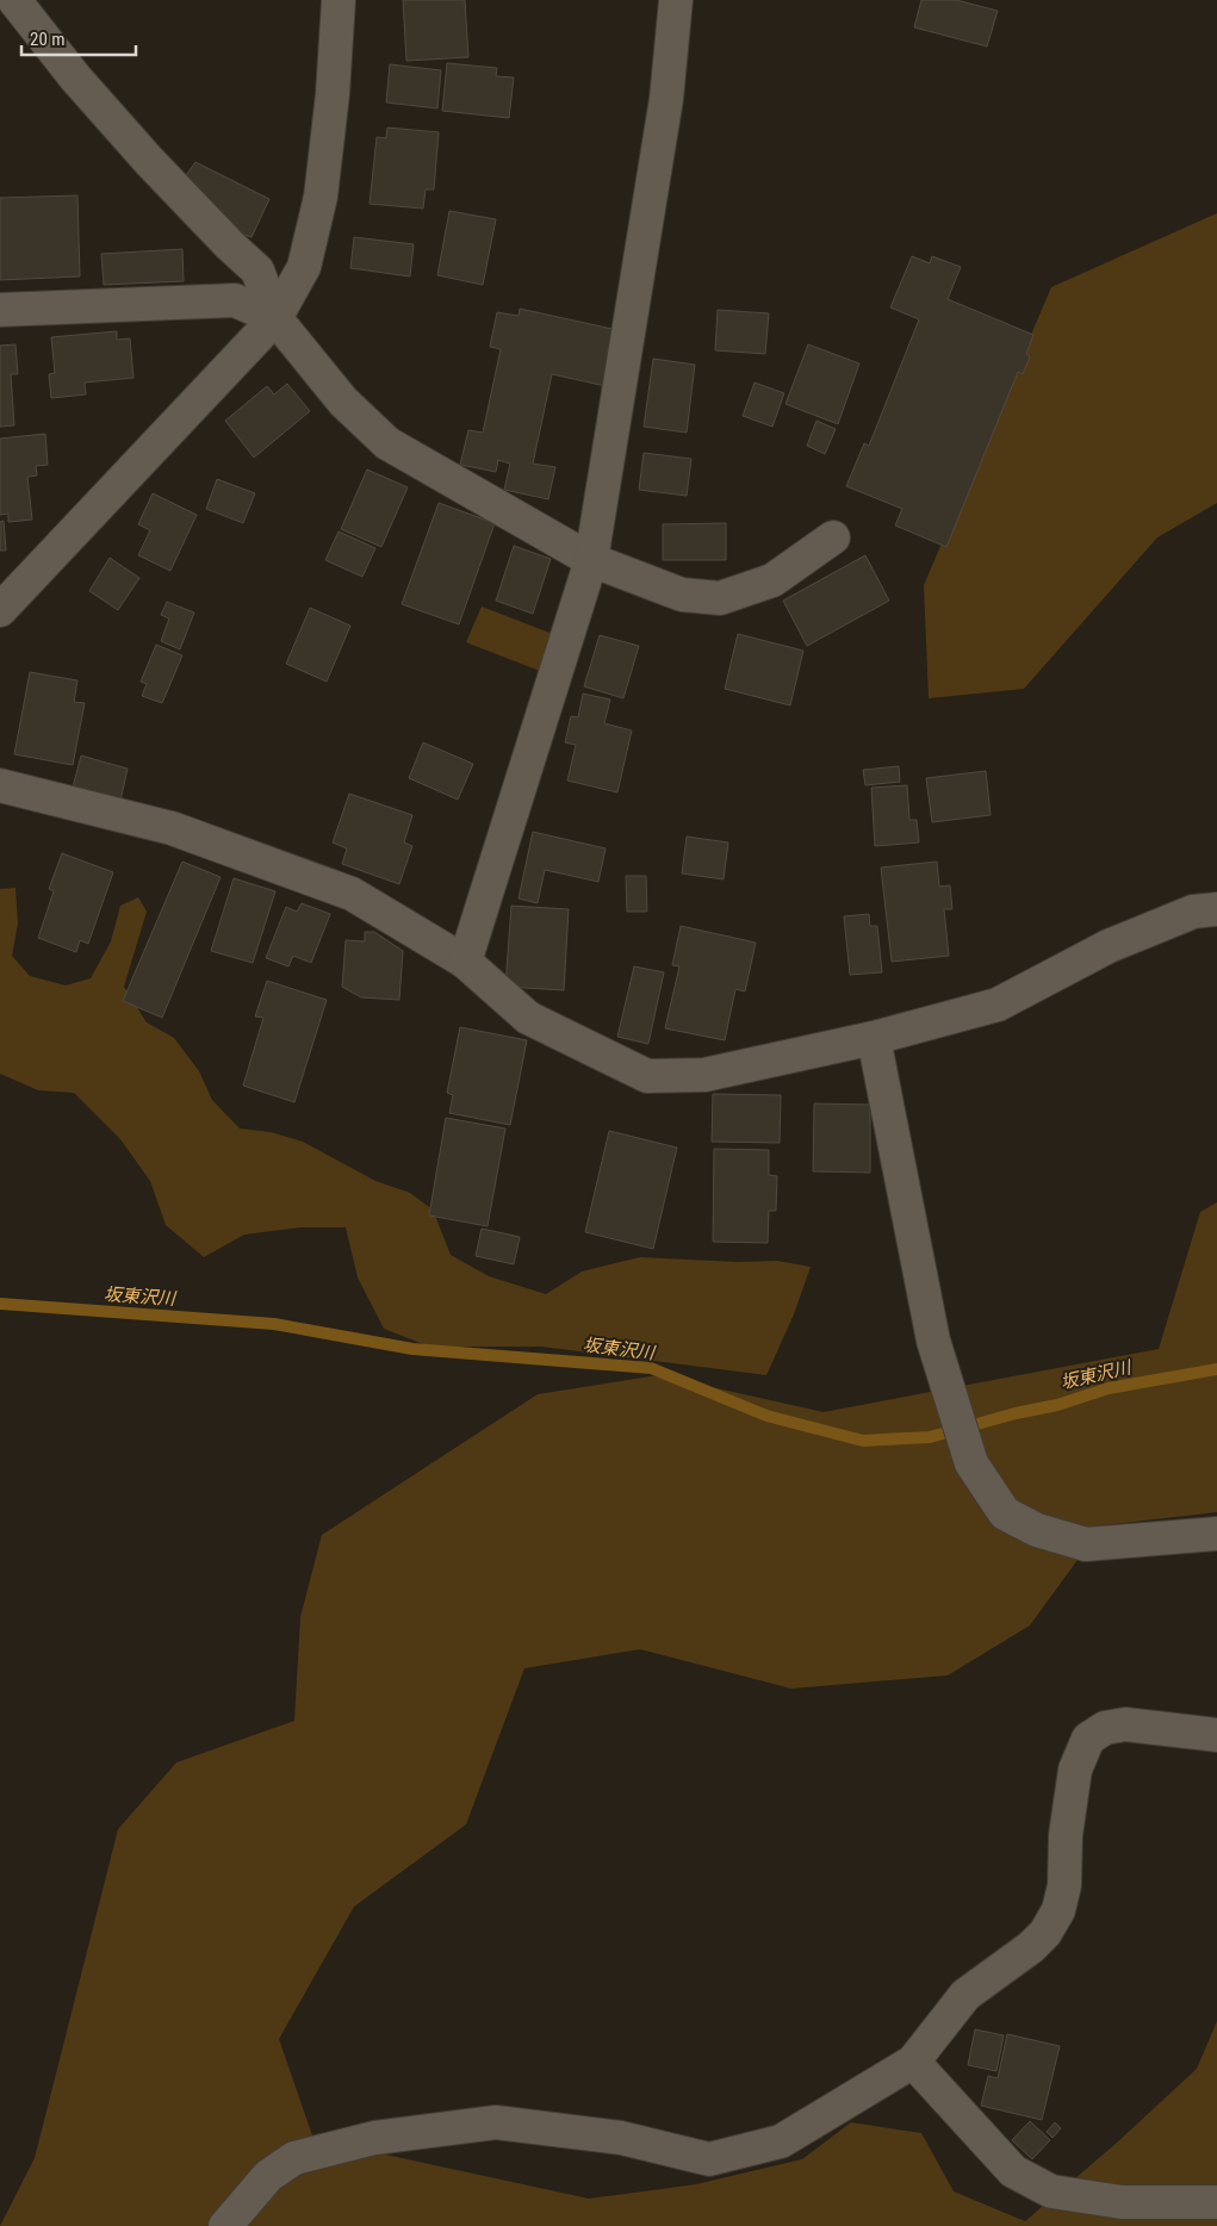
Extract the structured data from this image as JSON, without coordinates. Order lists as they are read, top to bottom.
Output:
{
  "water": ["坂東沢川"],
  "scale_bar": "20 m"
}
